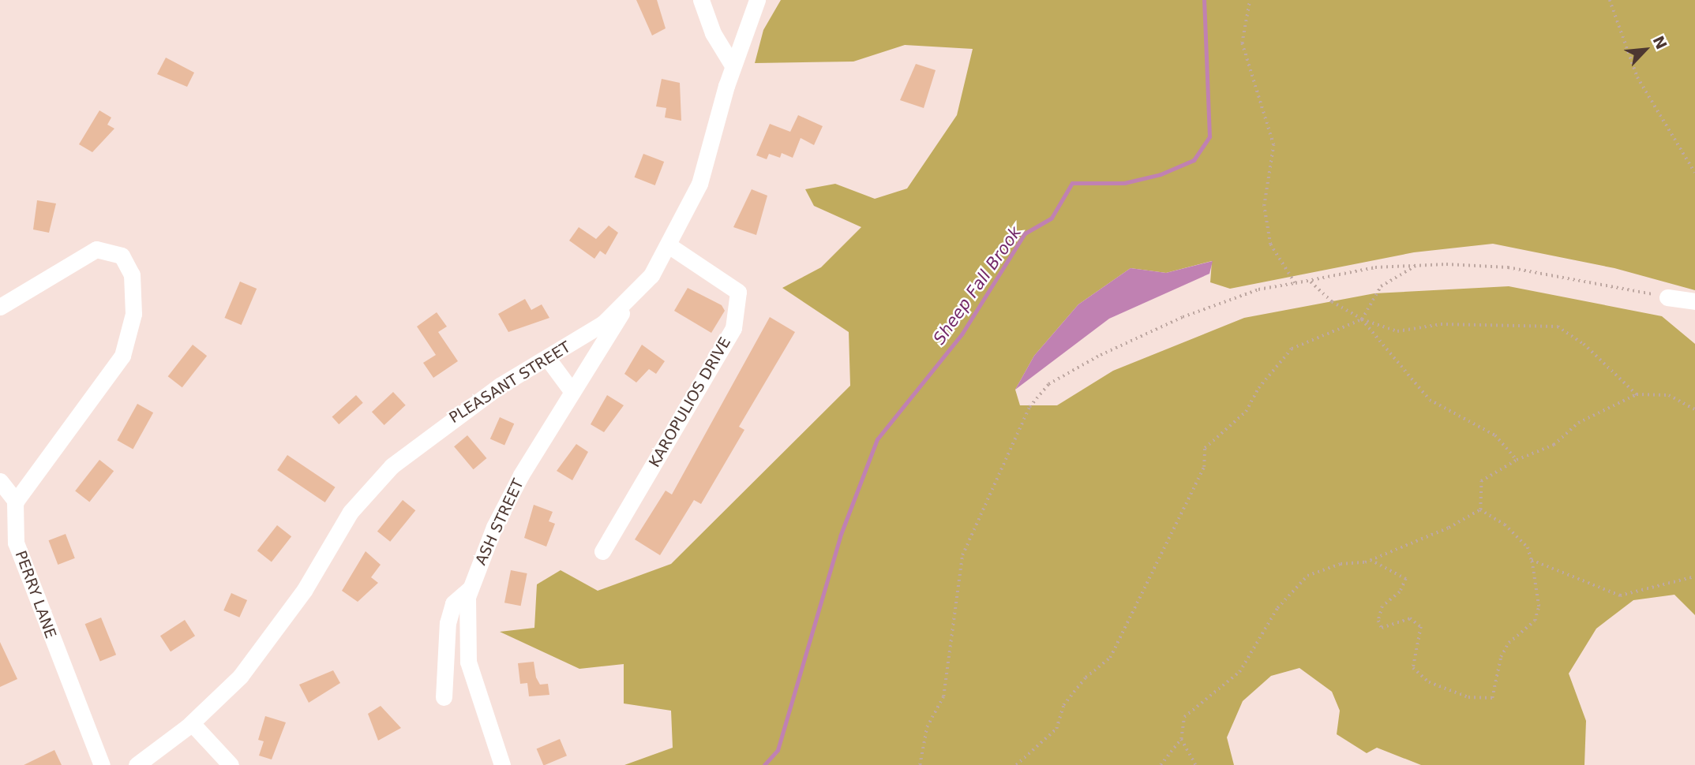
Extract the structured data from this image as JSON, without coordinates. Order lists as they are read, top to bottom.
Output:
{
  "streets": {
    "street": [
      "PLEASANT STREET",
      "KAROPULIOS DRIVE",
      "ASH STREET",
      "PERRY LANE"
    ]
  },
  "crossings": [
    ["PLEASANT STREET", "KAROPULIOS DRIVE"],
    ["PLEASANT STREET", "ASH STREET"]
  ],
  "water": ["Sheep Fall Brook"],
  "north": "top right"
}
